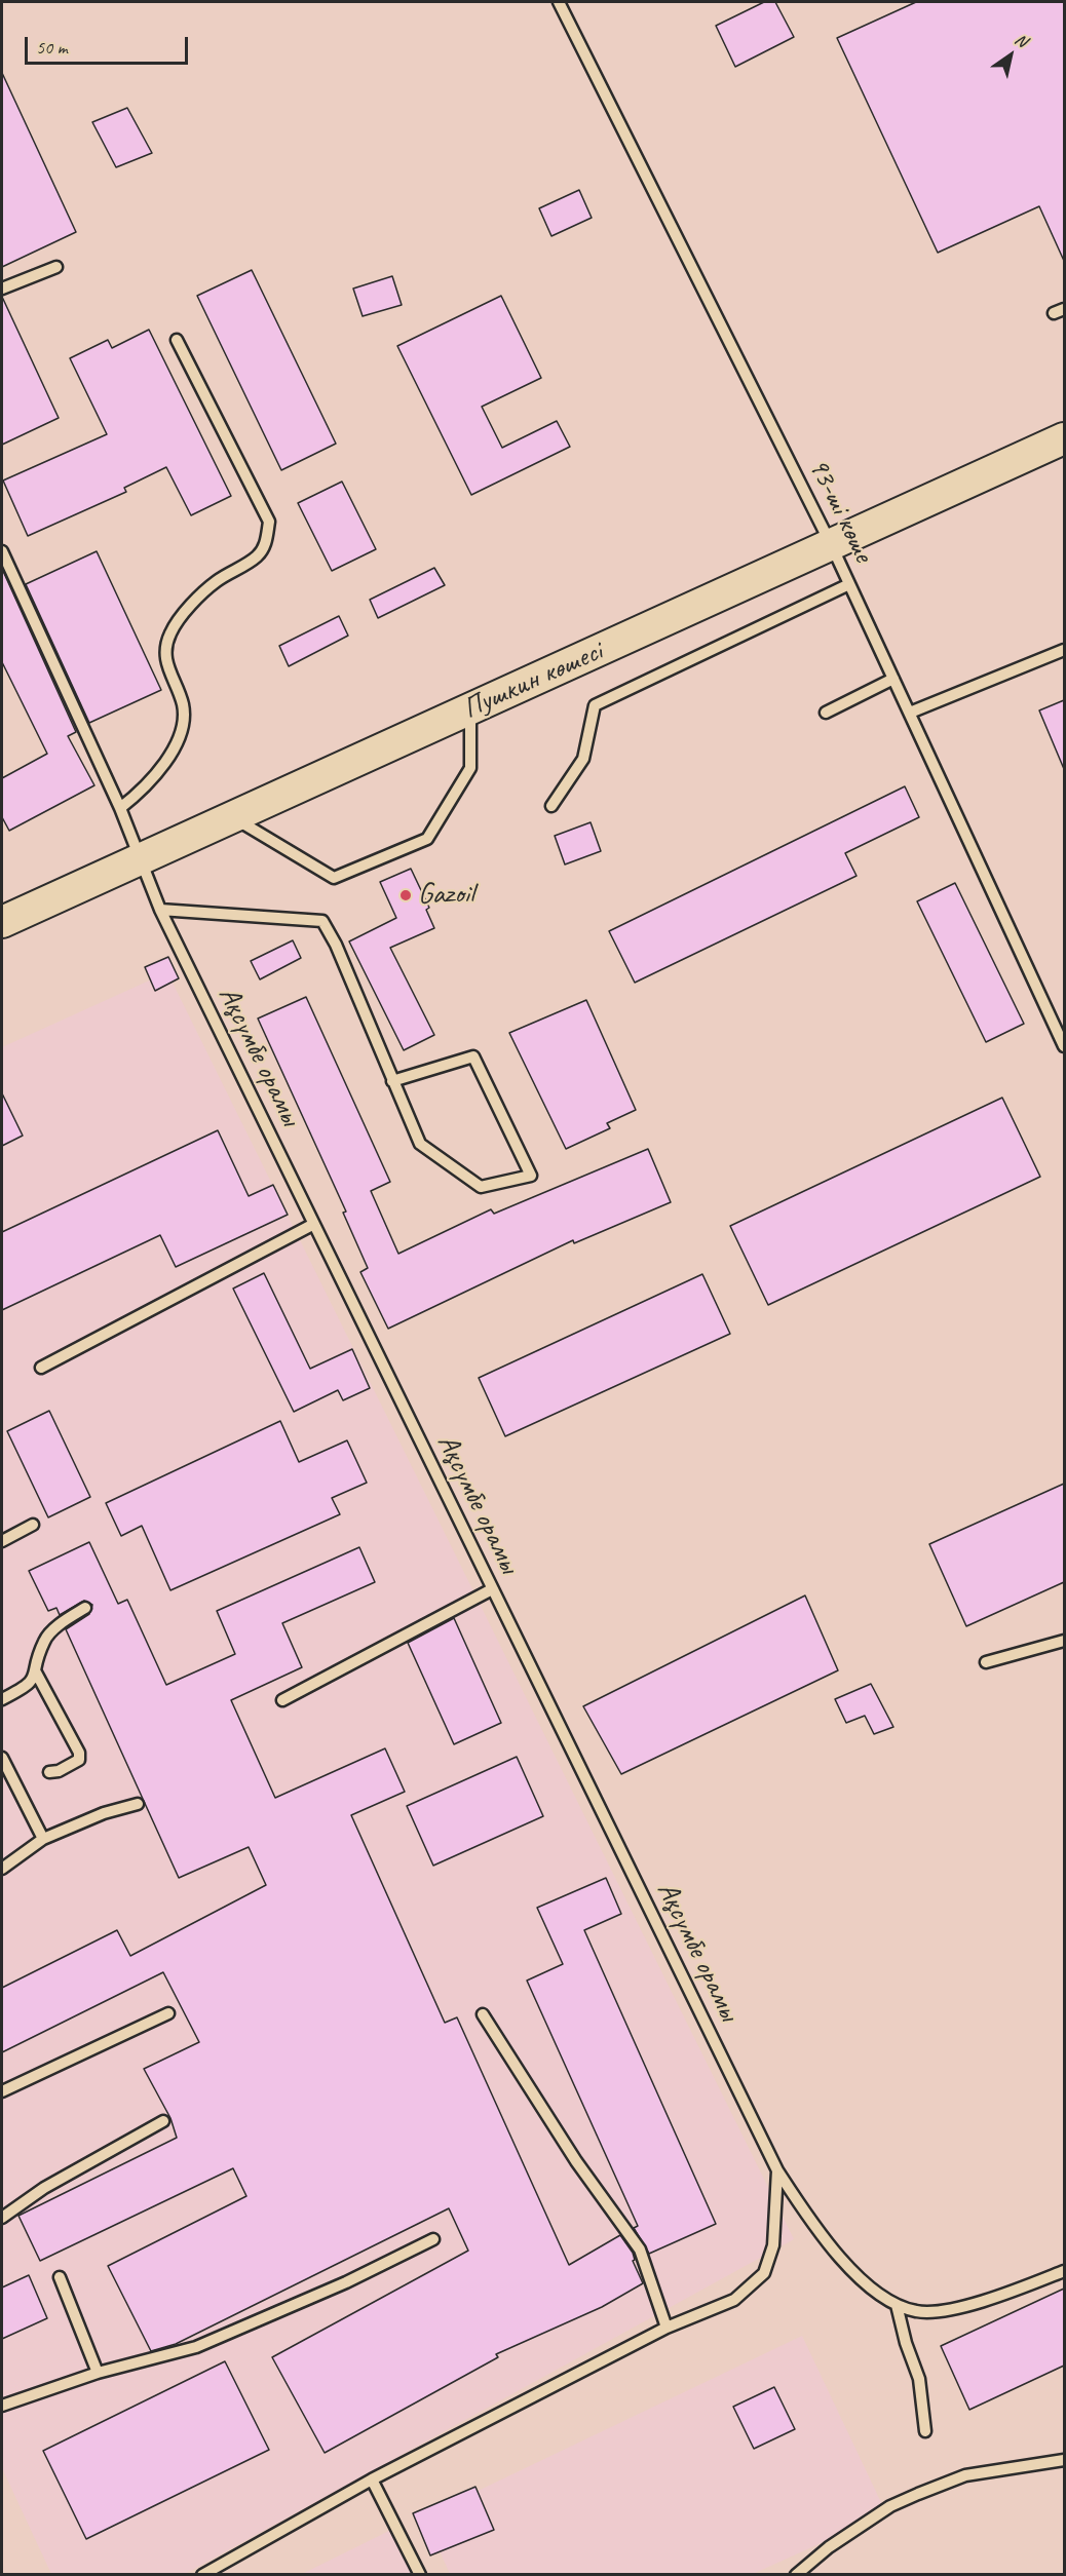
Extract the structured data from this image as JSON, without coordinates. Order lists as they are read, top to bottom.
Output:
{
  "streets": {
    "main road": ["Пушкин көшесі"],
    "lane": ["93-ші көше", "Ақсүмбе орамы"]
  },
  "crossings": [
    ["93-ші көше", "Пушкин көшесі"],
    ["Пушкин көшесі", "Ақсүмбе орамы"]
  ],
  "places": ["Gazoil"],
  "scale_bar": "50 m",
  "north": "top right"
}
